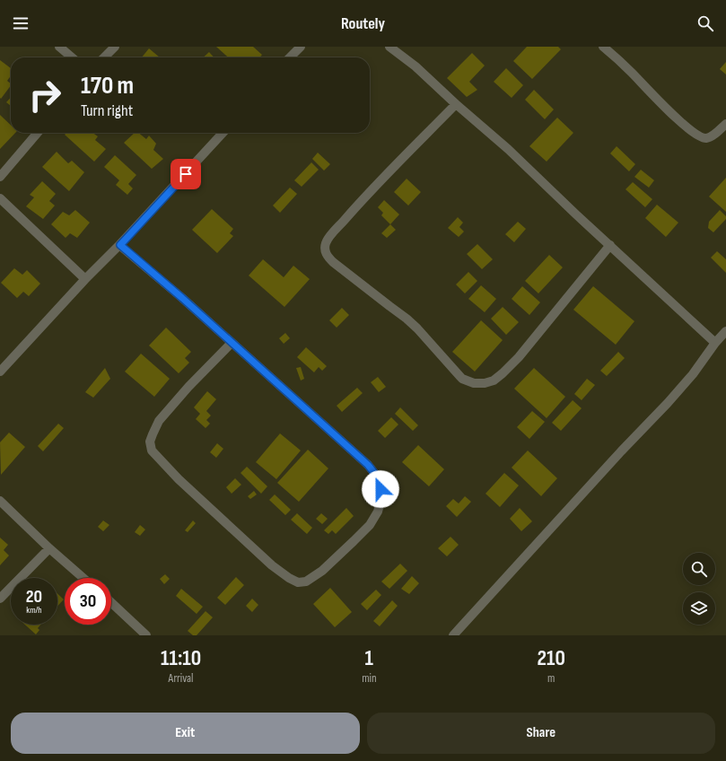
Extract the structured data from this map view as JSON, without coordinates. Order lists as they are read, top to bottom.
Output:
{
  "page": {
    "header": "Routely",
    "turn": ["170 m", "Turn right"],
    "speed": "20 km/h",
    "limit": "30",
    "eta": [
      "11:10",
      "Arrival",
      "1",
      "min",
      "210",
      "m"
    ],
    "buttons": ["Exit", "Share"]
  }
}
